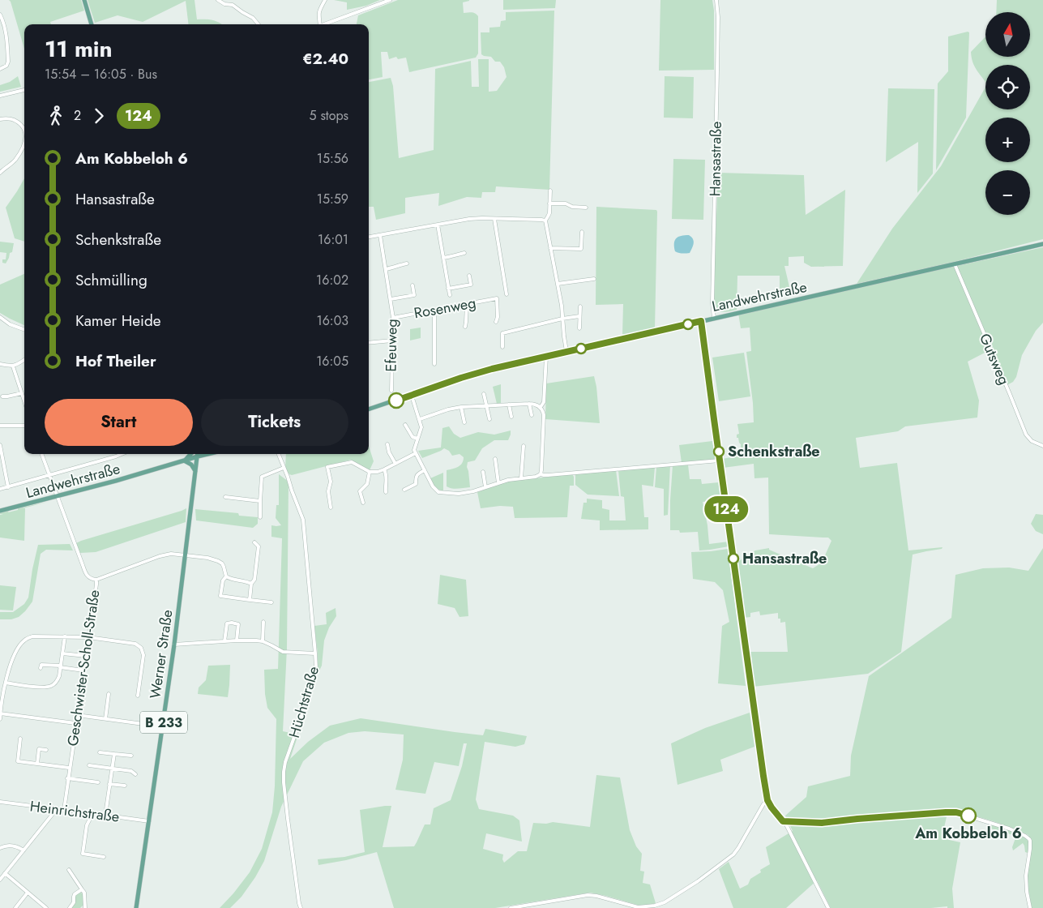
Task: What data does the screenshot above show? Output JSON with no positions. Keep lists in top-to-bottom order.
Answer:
{
  "streets": {
    "main road": ["Landwehrstraße", "Werner Straße", "B 233"],
    "street": [
      "Hansastraße",
      "Rosenweg",
      "Efeuweg",
      "Gutsweg",
      "Geschwister-Scholl-Straße",
      "Hüchtstraße",
      "Heinrichstraße"
    ]
  },
  "crossings": [
    ["Hansastraße", "Landwehrstraße"],
    ["Landwehrstraße", "Gutsweg"],
    ["Landwehrstraße", "Werner Straße"],
    ["Landwehrstraße", "Geschwister-Scholl-Straße"],
    ["Rosenweg", "Efeuweg"],
    ["Werner Straße", "Heinrichstraße"],
    ["Geschwister-Scholl-Straße", "Heinrichstraße"]
  ],
  "places": ["Schenkstraße", "Hansastraße", "Am Kobbeloh 6"],
  "lines": ["bus line 124"],
  "north": "top",
  "page": {
    "on_map": "124",
    "map_buttons": ["+", "−"],
    "heading": ["11 min", "15:54 – 16:05 · Bus", "€2.40"],
    "legs": ["2", "124", "5 stops"],
    "list": [
      {
        "name": "Am Kobbeloh 6",
        "value": "15:56"
      },
      {
        "name": "Hansastraße",
        "value": "15:59"
      },
      {
        "name": "Schenkstraße",
        "value": "16:01"
      },
      {
        "name": "Schmülling",
        "value": "16:02"
      },
      {
        "name": "Kamer Heide",
        "value": "16:03"
      },
      {
        "name": "Hof Theiler",
        "value": "16:05"
      }
    ],
    "buttons": ["Start", "Tickets"]
  }
}
